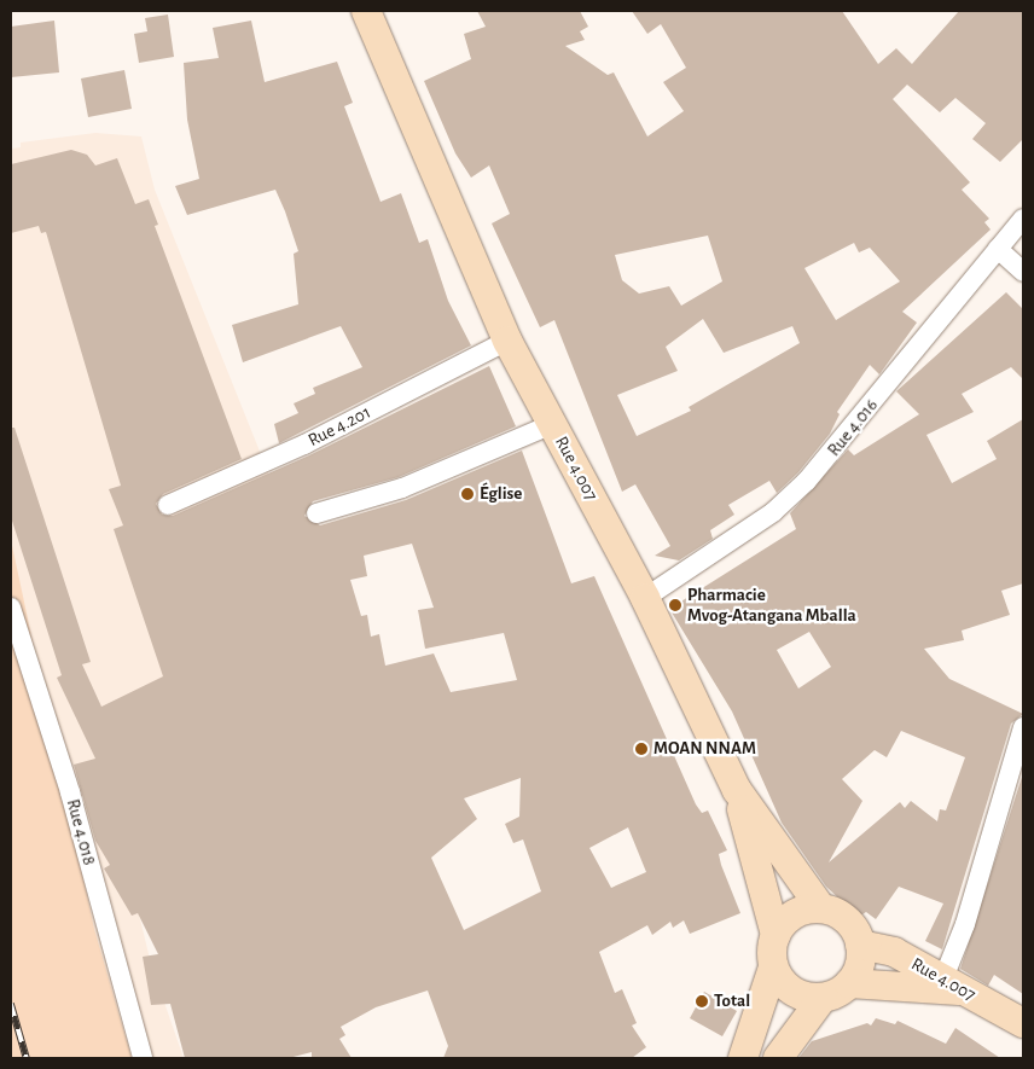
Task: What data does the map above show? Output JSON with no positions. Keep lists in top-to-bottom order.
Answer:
{
  "streets": {
    "main road": ["Rue 4.007"],
    "street": ["Rue 4.201", "Rue 4.016", "Rue 4.018"]
  },
  "crossings": [
    ["Rue 4.201", "Rue 4.007"],
    ["Rue 4.016", "Rue 4.007"]
  ],
  "places": [
    "Église",
    "Pharmacie Mvog-Atangana Mballa",
    "MOAN NNAM",
    "Total"
  ]
}
